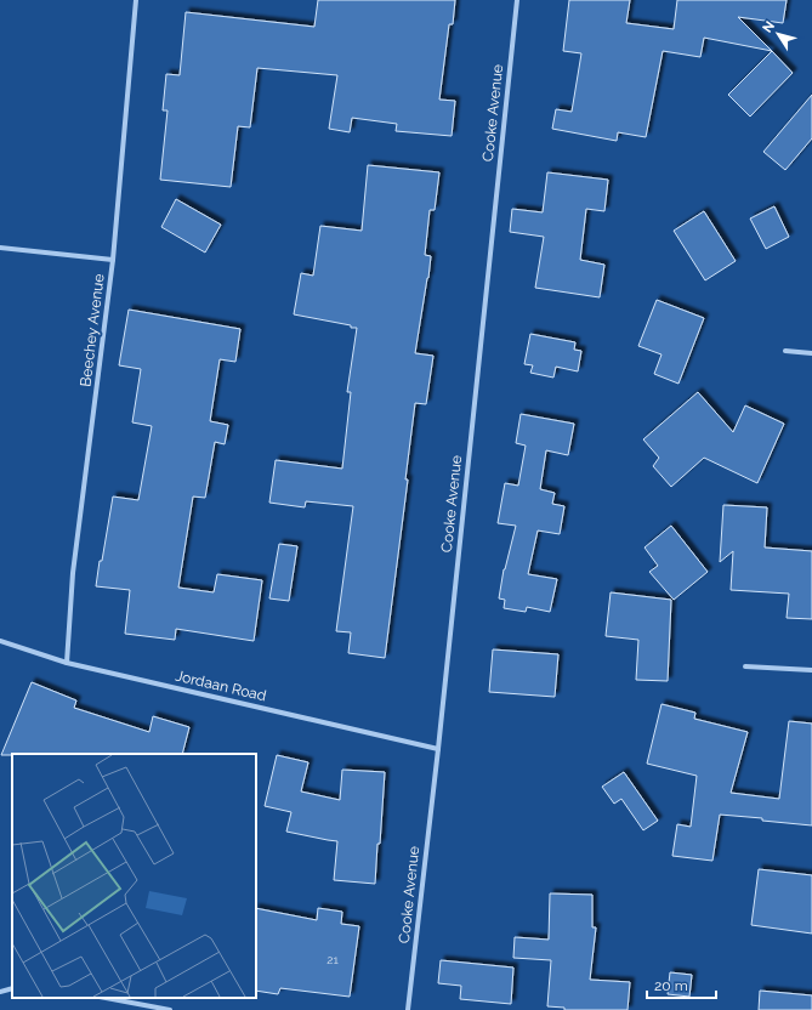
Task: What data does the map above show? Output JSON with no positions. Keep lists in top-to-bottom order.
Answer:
{
  "streets": {
    "street": ["Cooke Avenue", "Beechey Avenue", "Jordaan Road"]
  },
  "crossings": [
    ["Cooke Avenue", "Jordaan Road"],
    ["Beechey Avenue", "Jordaan Road"]
  ],
  "house_numbers": ["21"],
  "scale_bar": "20 m",
  "north": "top left"
}
